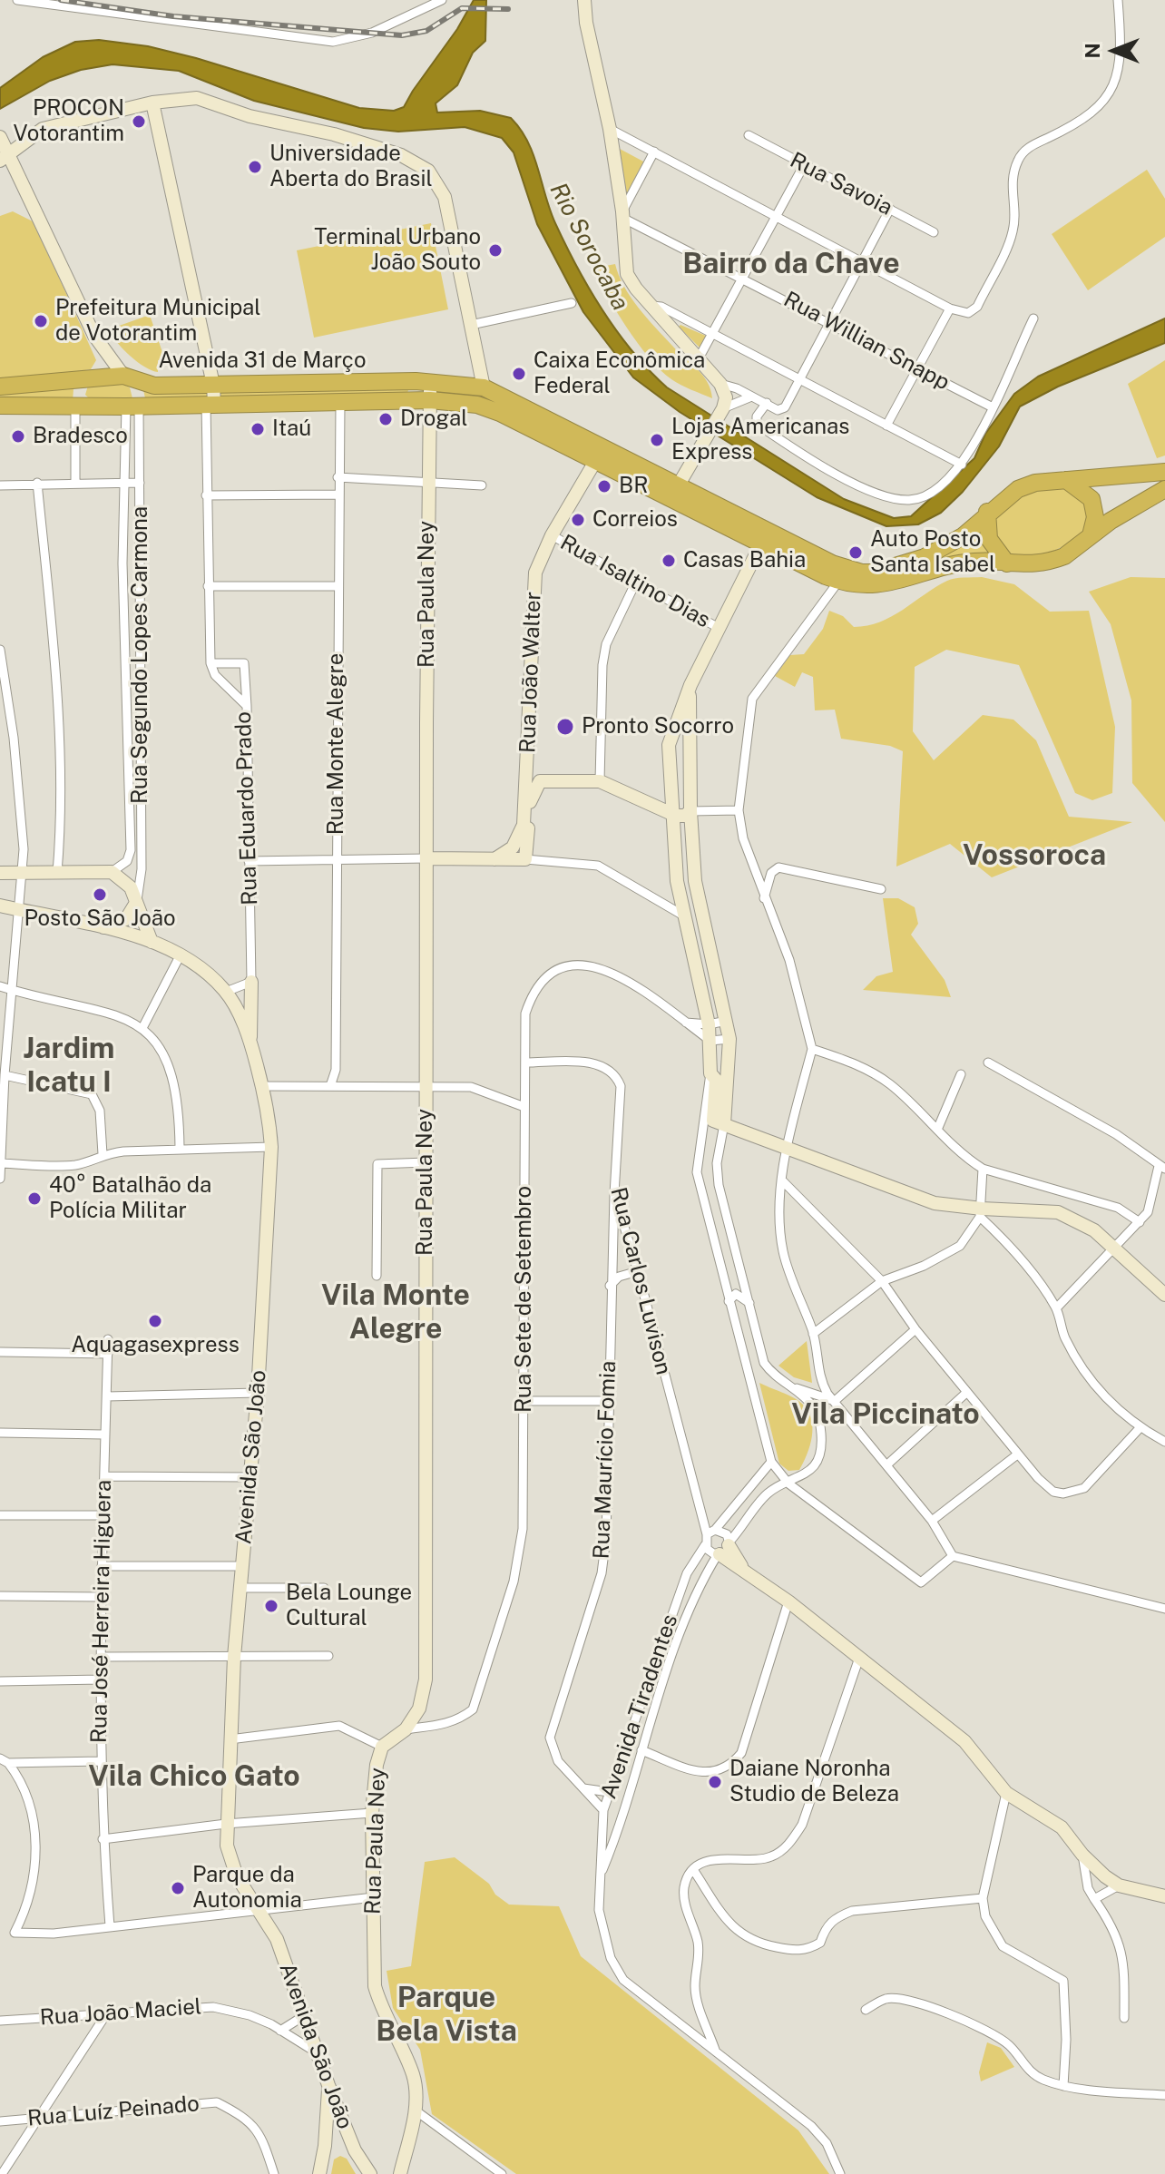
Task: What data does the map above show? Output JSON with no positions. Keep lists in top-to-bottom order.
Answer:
{
  "streets": {
    "highway": ["Avenida 31 de Março"],
    "main road": ["Rua Paula Ney", "Rua João Walter", "Avenida São João"],
    "street": [
      "Rua Savoia",
      "Rua Willian Snapp",
      "Rua Isaltino Dias",
      "Rua Segundo Lopes Carmona",
      "Rua Monte Alegre",
      "Rua Eduardo Prado",
      "Rua Carlos Luvison",
      "Rua Sete de Setembro",
      "Rua Maurício Fomia",
      "Rua José Herreira Higuera",
      "Avenida Tiradentes",
      "Rua João Maciel",
      "Rua Luíz Peinado"
    ]
  },
  "crossings": [
    ["Avenida 31 de Março", "Rua Paula Ney"],
    ["Avenida 31 de Março", "Rua Segundo Lopes Carmona"],
    ["Avenida 31 de Março", "Rua João Walter"],
    ["Avenida 31 de Março", "Rua Monte Alegre"],
    ["Rua Isaltino Dias", "Rua João Walter"],
    ["Rua Paula Ney", "Rua Sete de Setembro"],
    ["Rua Carlos Luvison", "Rua Sete de Setembro"],
    ["Rua Carlos Luvison", "Rua Maurício Fomia"],
    ["Rua Carlos Luvison", "Avenida Tiradentes"],
    ["Avenida São João", "Rua João Maciel"],
    ["Rua Maurício Fomia", "Avenida Tiradentes"]
  ],
  "districts": [
    "Bairro da Chave",
    "Vossoroca",
    "Jardim Icatu I",
    "Vila Monte Alegre",
    "Vila Piccinato",
    "Vila Chico Gato",
    "Parque Bela Vista"
  ],
  "water": ["Rio Sorocaba"],
  "places": [
    "PROCON Votorantim",
    "Universidade Aberta do Brasil",
    "Terminal Urbano João Souto",
    "Prefeitura Municipal de Votorantim",
    "Caixa Econômica Federal",
    "Drogal",
    "Itaú",
    "Bradesco",
    "Lojas Americanas Express",
    "BR",
    "Correios",
    "Auto Posto Santa Isabel",
    "Casas Bahia",
    "Pronto Socorro",
    "Posto São João",
    "40° Batalhão da Polícia Militar",
    "Aquagasexpress",
    "Bela Lounge Cultural",
    "Daiane Noronha Studio de Beleza",
    "Parque da Autonomia"
  ],
  "north": "left"
}
